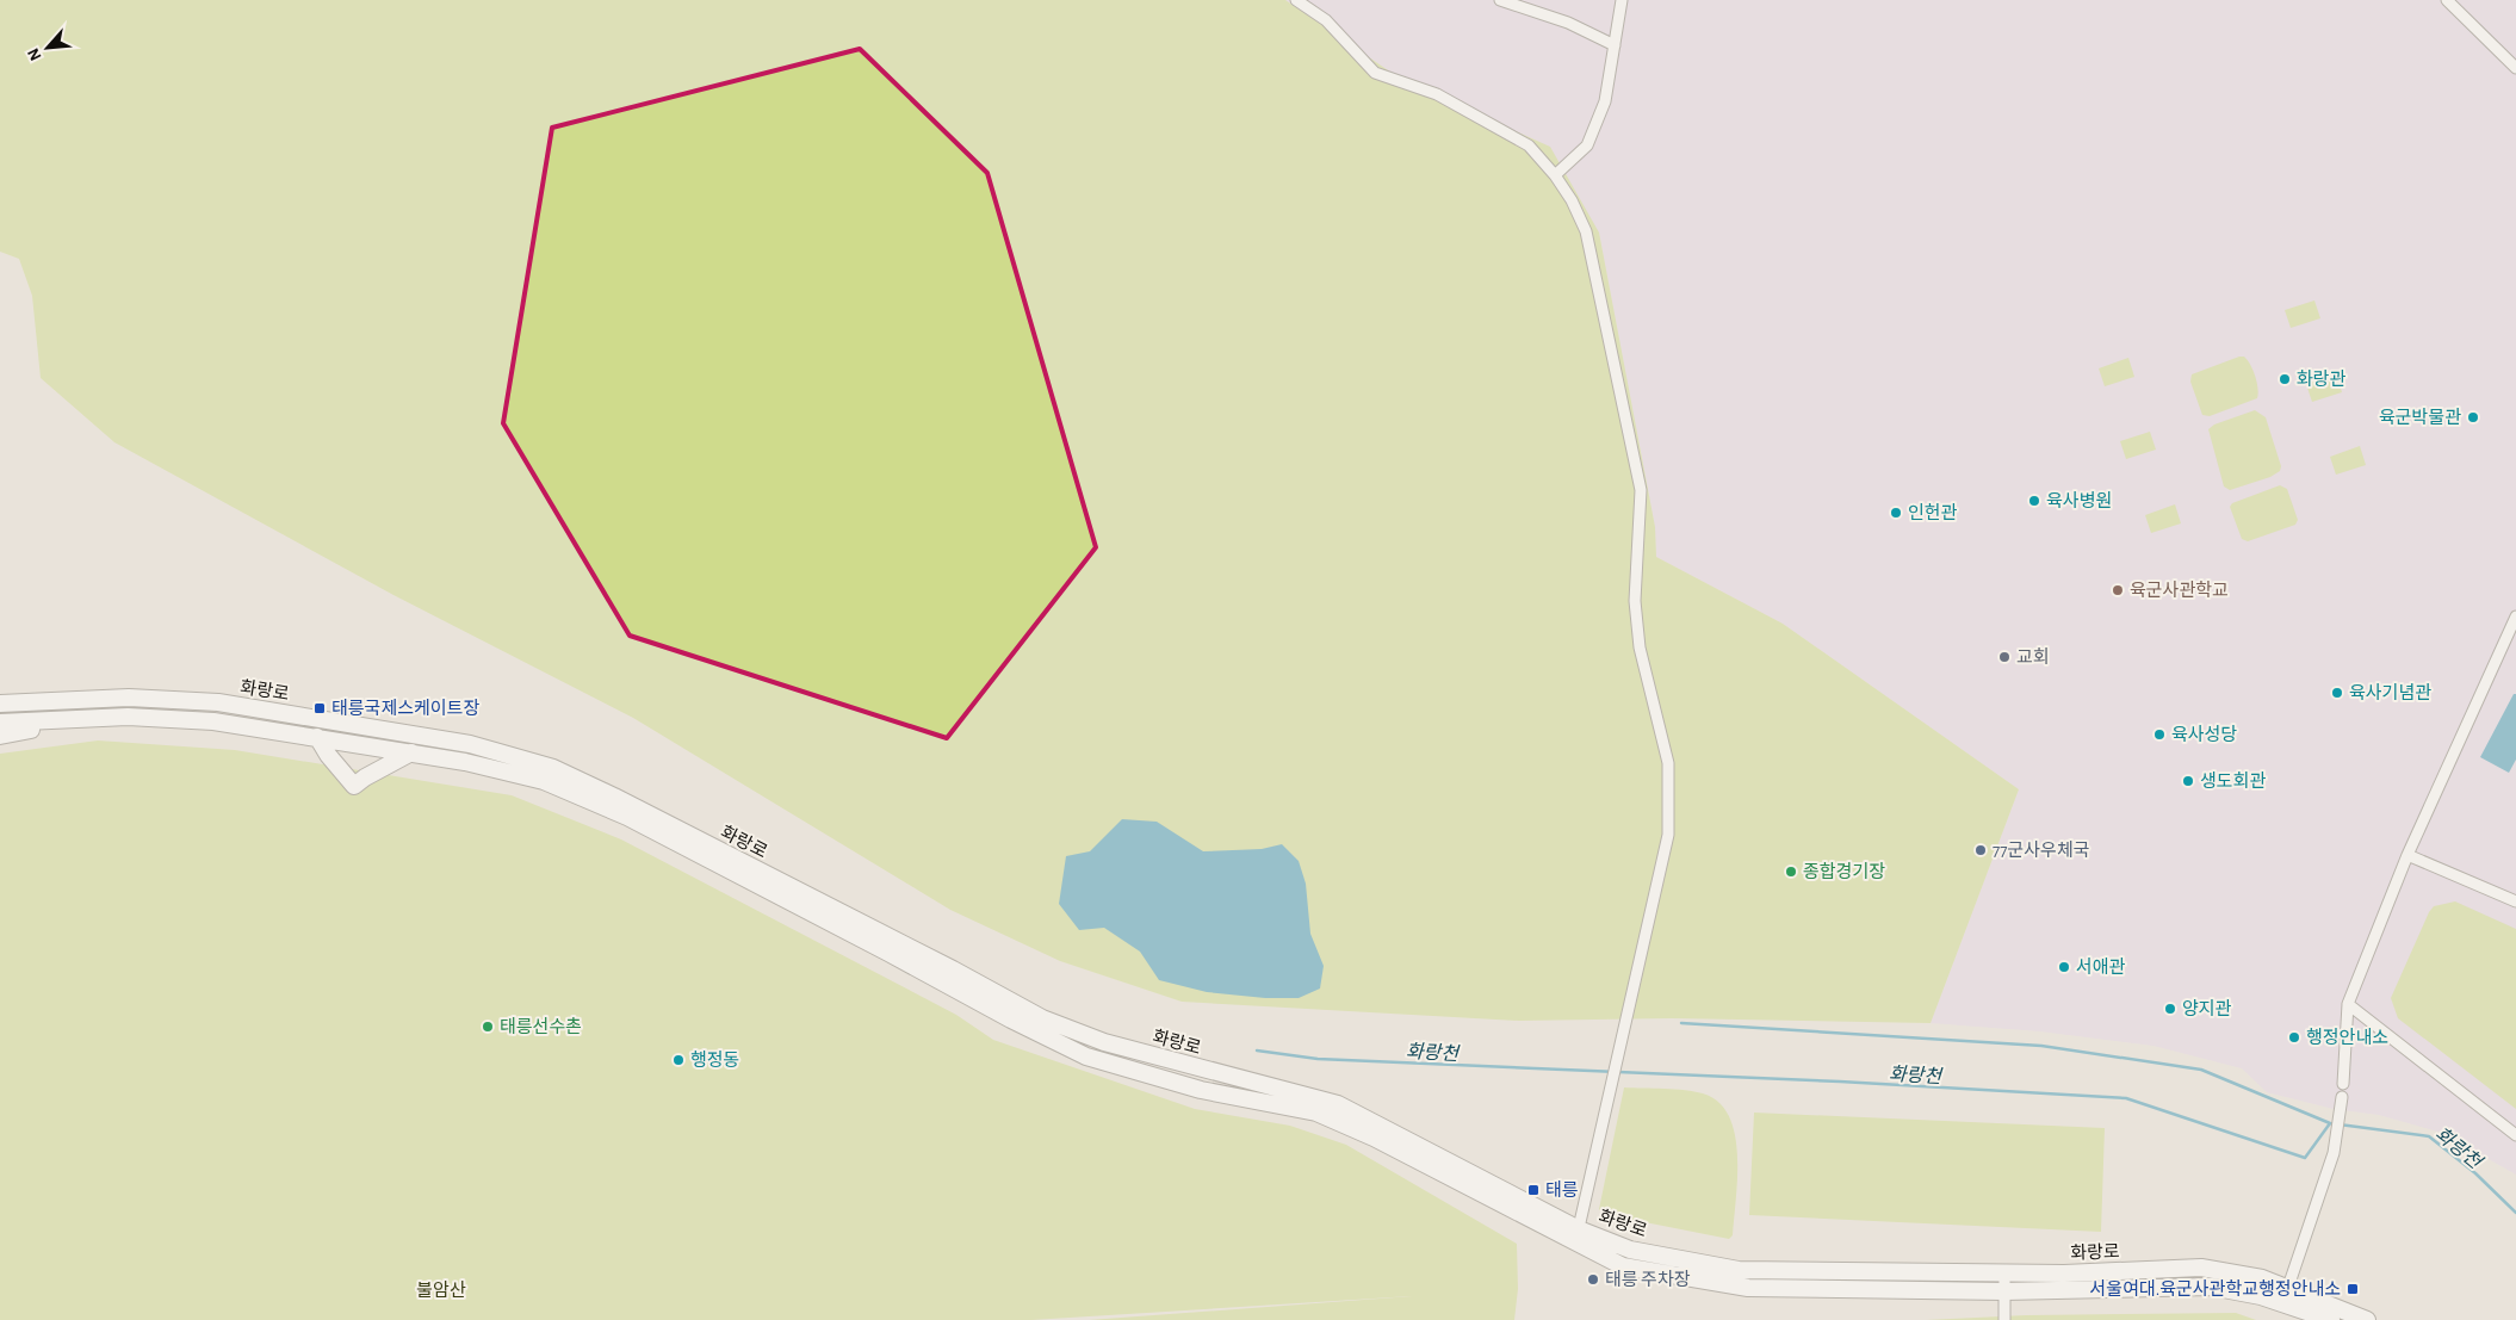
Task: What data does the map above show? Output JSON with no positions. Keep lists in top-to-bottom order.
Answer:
{
  "streets": {
    "main road": ["화랑로"]
  },
  "water": ["화랑천"],
  "parks": ["불암산"],
  "places": {
    "other": [
      "화랑관",
      "육군박물관",
      "육사병원",
      "인헌관",
      "육군사관학교",
      "교회",
      "육사기념관",
      "육사성당",
      "생도회관",
      "77군사우체국",
      "종합경기장",
      "서애관",
      "양지관",
      "태릉선수촌",
      "행정안내소",
      "행정동",
      "태릉 주차장"
    ],
    "transit": ["태릉국제스케이트장", "태릉", "서울여대.육군사관학교행정안내소"]
  },
  "north": "bottom left"
}
